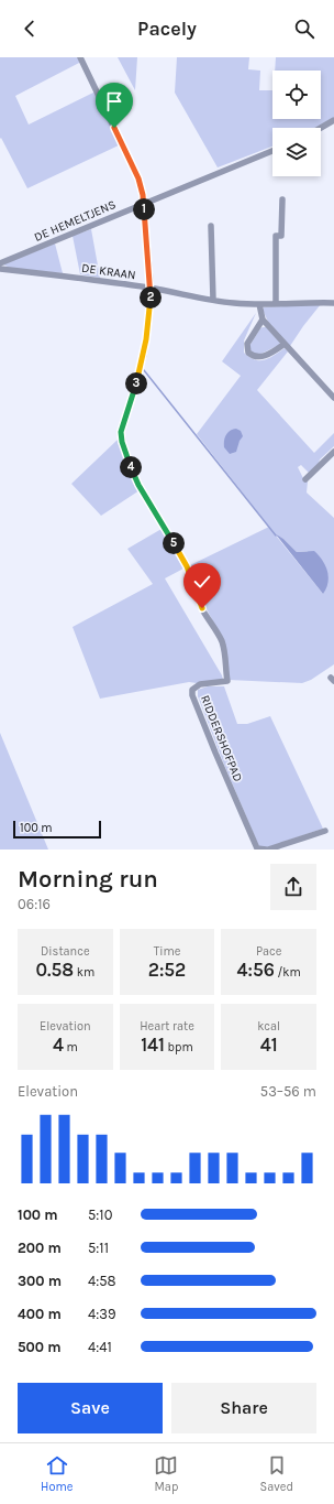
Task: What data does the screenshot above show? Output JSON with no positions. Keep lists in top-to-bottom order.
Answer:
{
  "streets": {
    "street": ["DE HEMELTJENS", "DE KRAAN", "RIDDERSHOFPAD"]
  },
  "crossings": [
    ["DE HEMELTJENS", "RIDDERSHOFPAD"],
    ["DE KRAAN", "RIDDERSHOFPAD"]
  ],
  "scale_bar": "100 m",
  "page": {
    "header": "Pacely",
    "pins": [
      "1",
      "2",
      "3",
      "4",
      "5"
    ],
    "scale": "100 m",
    "heading": ["Morning run", "06:16"],
    "stats": [
      ["Distance", "0.58 km"],
      ["Time", "2:52"],
      ["Pace", "4:56 /km"],
      ["Elevation", "4 m"],
      ["Heart rate", "141 bpm"],
      ["kcal", "41"]
    ],
    "chart": ["Elevation", "53–56 m"],
    "list": [
      {
        "name": "100 m",
        "note": "5:10"
      },
      {
        "name": "200 m",
        "note": "5:11"
      },
      {
        "name": "300 m",
        "note": "4:58"
      },
      {
        "name": "400 m",
        "note": "4:39"
      },
      {
        "name": "500 m",
        "note": "4:41"
      }
    ],
    "buttons": ["Save", "Share"],
    "tabs": ["Home", "Map", "Saved"]
  }
}
